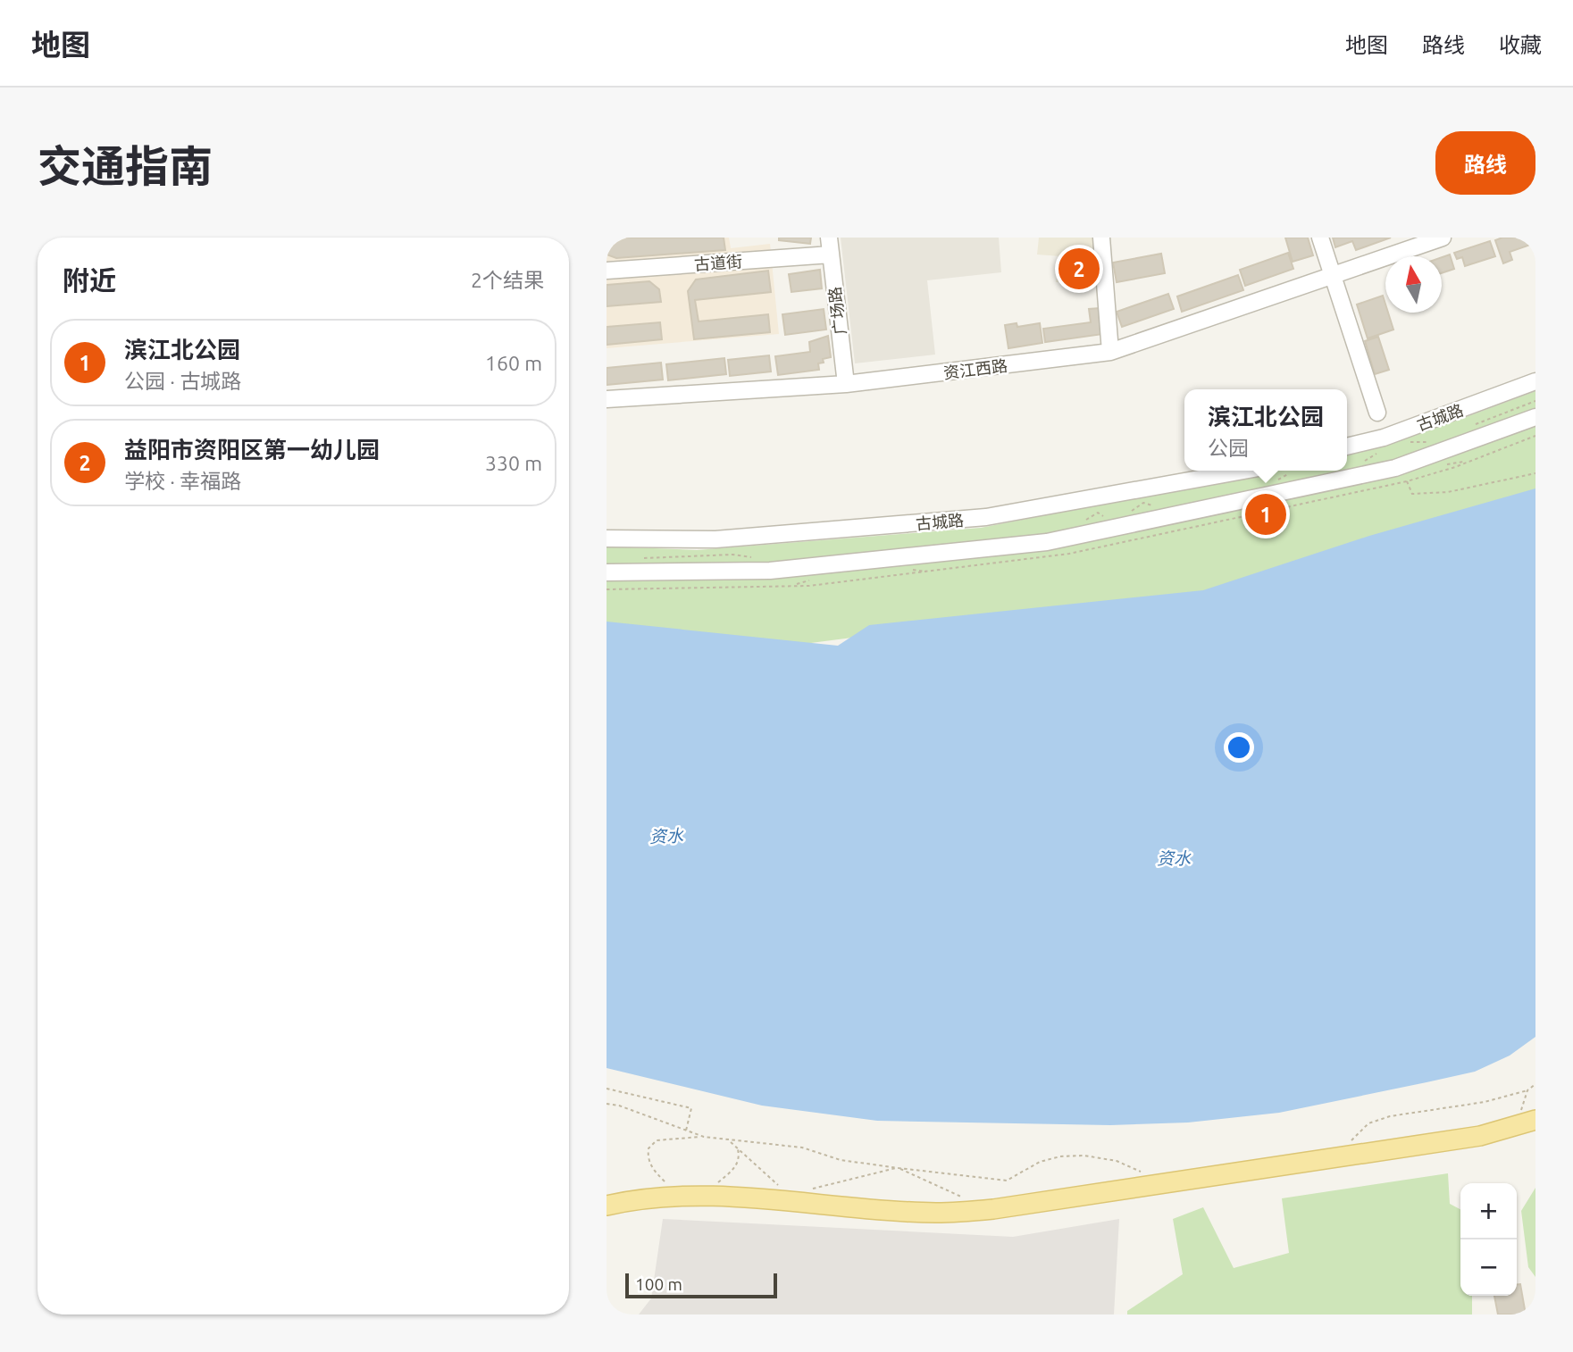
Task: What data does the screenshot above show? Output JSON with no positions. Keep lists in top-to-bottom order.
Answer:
{
  "streets": {
    "street": [
      "古道街",
      "广场路",
      "资江西路",
      "古城路"
    ]
  },
  "crossings": [
    ["古道街", "广场路"],
    ["广场路", "资江西路"]
  ],
  "water": ["资水"],
  "scale_bar": "100 m",
  "north": "top",
  "page": {
    "header": "地图",
    "nav": ["地图", "路线", "收藏"],
    "title": "交通指南",
    "buttons": "路线",
    "heading": ["附近", "2个结果"],
    "pins": ["2", "1"],
    "list": [
      {
        "mark": "1",
        "name": "滨江北公园",
        "note": "公园 · 古城路",
        "value": "160 m"
      },
      {
        "mark": "2",
        "name": "益阳市资阳区第一幼儿园",
        "note": "学校 · 幸福路",
        "value": "330 m"
      }
    ],
    "popup": ["滨江北公园", "公园"],
    "map_buttons": ["+", "−"],
    "scale": "100 m"
  }
}
